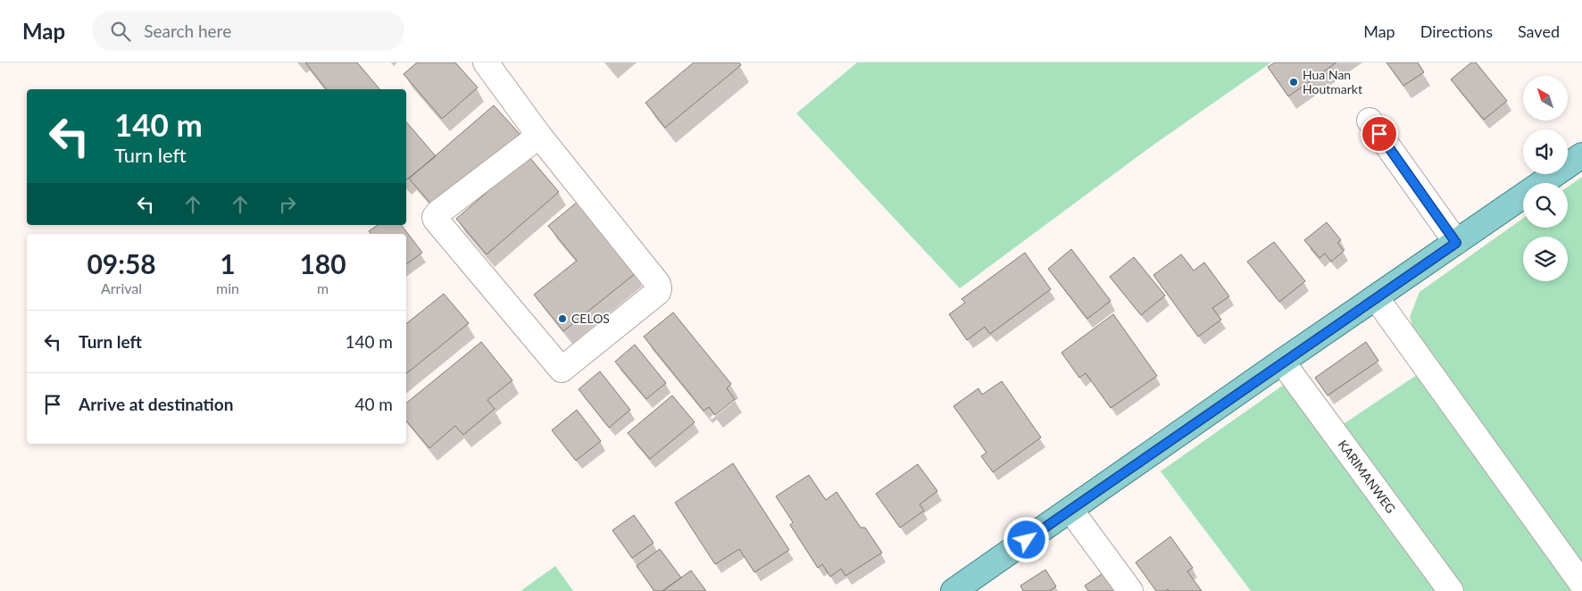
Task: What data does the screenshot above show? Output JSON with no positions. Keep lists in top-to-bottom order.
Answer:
{
  "streets": {
    "street": ["KARIMANWEG"]
  },
  "places": ["Hua Nan Houtmarkt", "CELOS"],
  "north": "top left",
  "page": {
    "header": "Map",
    "search": "Search here",
    "nav": ["Map", "Directions", "Saved"],
    "turn": ["140 m", "Turn left"],
    "eta": [
      "09:58",
      "Arrival",
      "1",
      "min",
      "180",
      "m"
    ],
    "list": [
      {
        "name": "Turn left",
        "value": "140 m"
      },
      {
        "name": "Arrive at destination",
        "value": "40 m"
      }
    ]
  }
}
